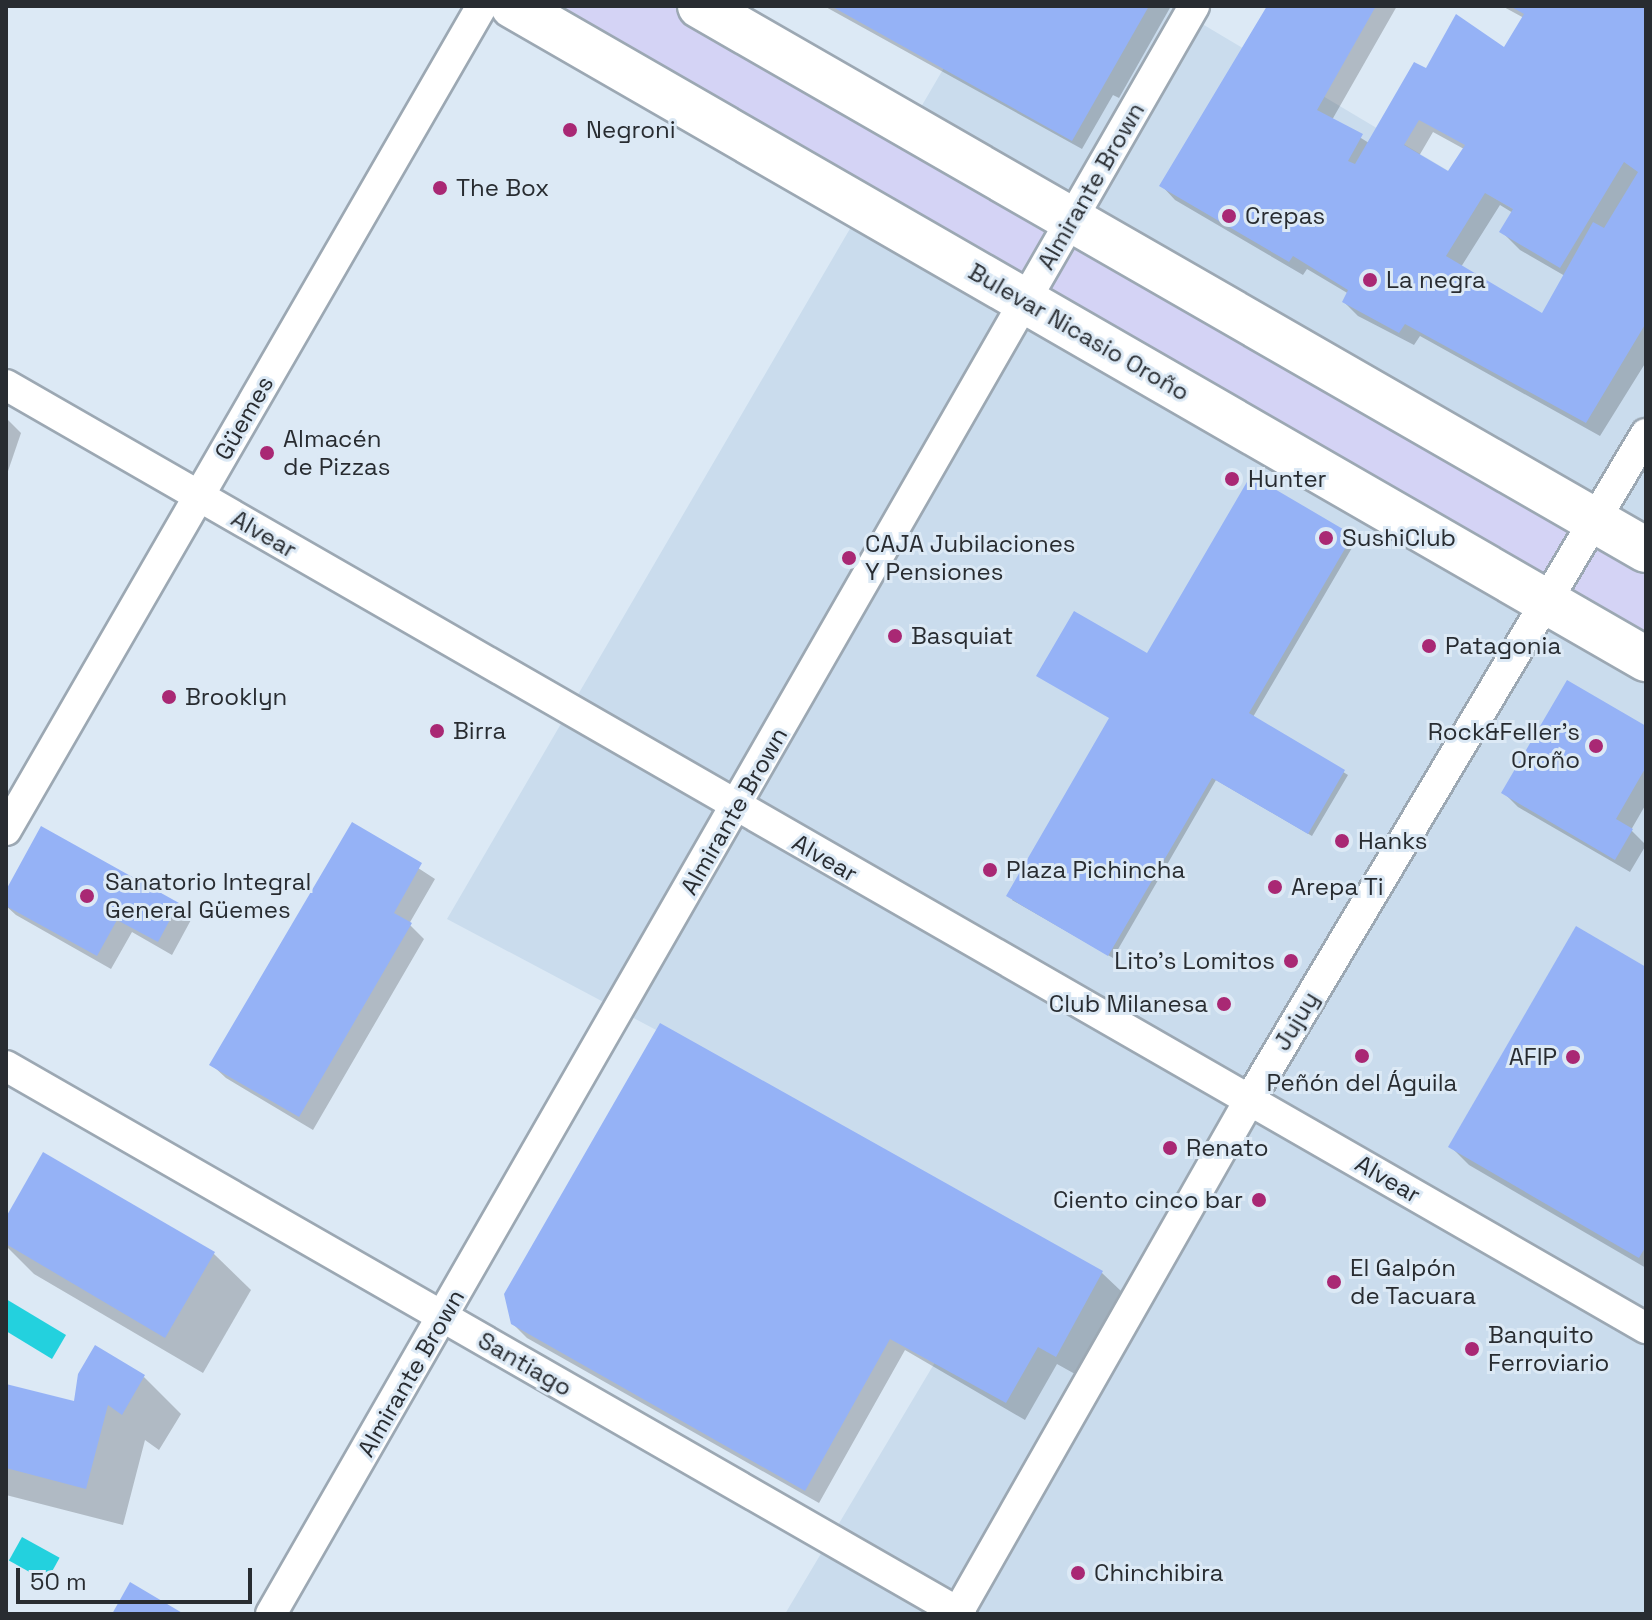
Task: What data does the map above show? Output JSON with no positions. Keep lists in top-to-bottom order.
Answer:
{
  "streets": {
    "main road": ["Bulevar Nicasio Oroño"],
    "street": [
      "Almirante Brown",
      "Güemes",
      "Alvear",
      "Jujuy",
      "Santiago"
    ]
  },
  "crossings": [
    ["Almirante Brown", "Bulevar Nicasio Oroño"],
    ["Almirante Brown", "Alvear"],
    ["Almirante Brown", "Santiago"],
    ["Bulevar Nicasio Oroño", "Jujuy"],
    ["Güemes", "Alvear"],
    ["Alvear", "Jujuy"],
    ["Jujuy", "Santiago"]
  ],
  "places": [
    "Negroni",
    "The Box",
    "Crepas",
    "La negra",
    "Almacén de Pizzas",
    "Hunter",
    "SushiClub",
    "CAJA Jubilaciones Y Pensiones",
    "Basquiat",
    "Patagonia",
    "Brooklyn",
    "Birra",
    "Rock&Feller's Oroño",
    "Hanks",
    "Plaza Pichincha",
    "Arepa Ti",
    "Sanatorio Integral General Güemes",
    "Lito's Lomitos",
    "Club Milanesa",
    "Peñón del Águila",
    "AFIP",
    "Renato",
    "Ciento cinco bar",
    "El Galpón de Tacuara",
    "Banquito Ferroviario",
    "Chinchibira"
  ],
  "scale_bar": "50 m"
}
